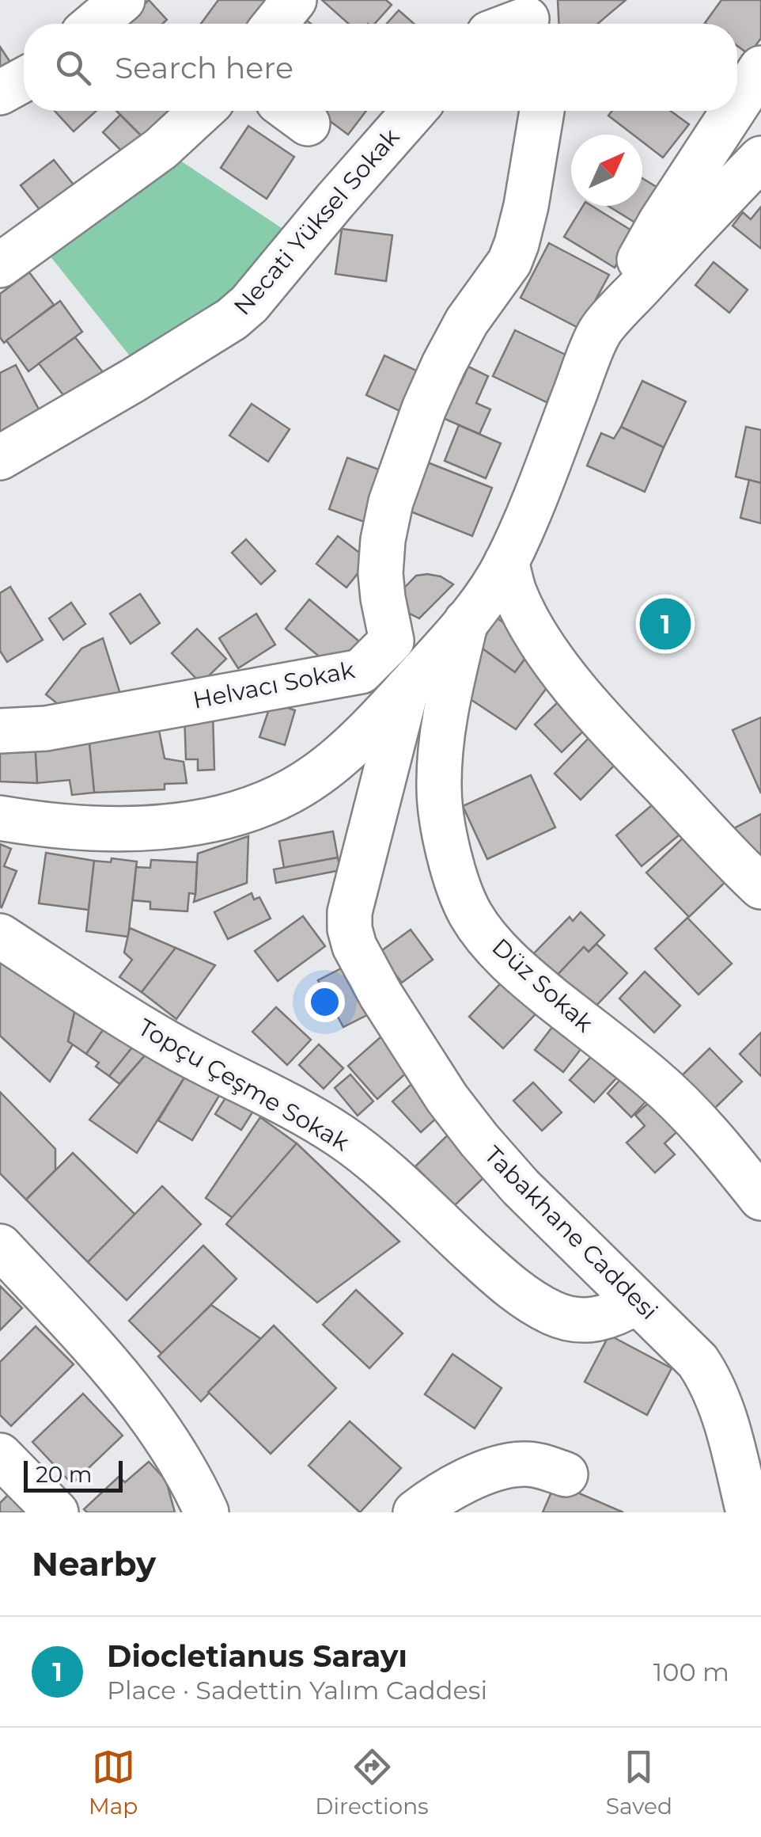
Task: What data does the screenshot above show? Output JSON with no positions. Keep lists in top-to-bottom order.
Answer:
{
  "streets": {
    "street": [
      "Necati Yüksel Sokak",
      "Helvacı Sokak",
      "Düz Sokak",
      "Topçu Çeşme Sokak",
      "Tabakhane Caddesi"
    ]
  },
  "crossings": [
    ["Topçu Çeşme Sokak", "Tabakhane Caddesi"]
  ],
  "scale_bar": "20 m",
  "north": "top right",
  "page": {
    "search": "Search here",
    "pins": "1",
    "scale": "20 m",
    "heading": "Nearby",
    "list": [
      {
        "mark": "1",
        "name": "Diocletianus Sarayı",
        "note": "Place · Sadettin Yalım Caddesi",
        "value": "100 m"
      }
    ],
    "nav": ["Map", "Directions", "Saved"]
  }
}
